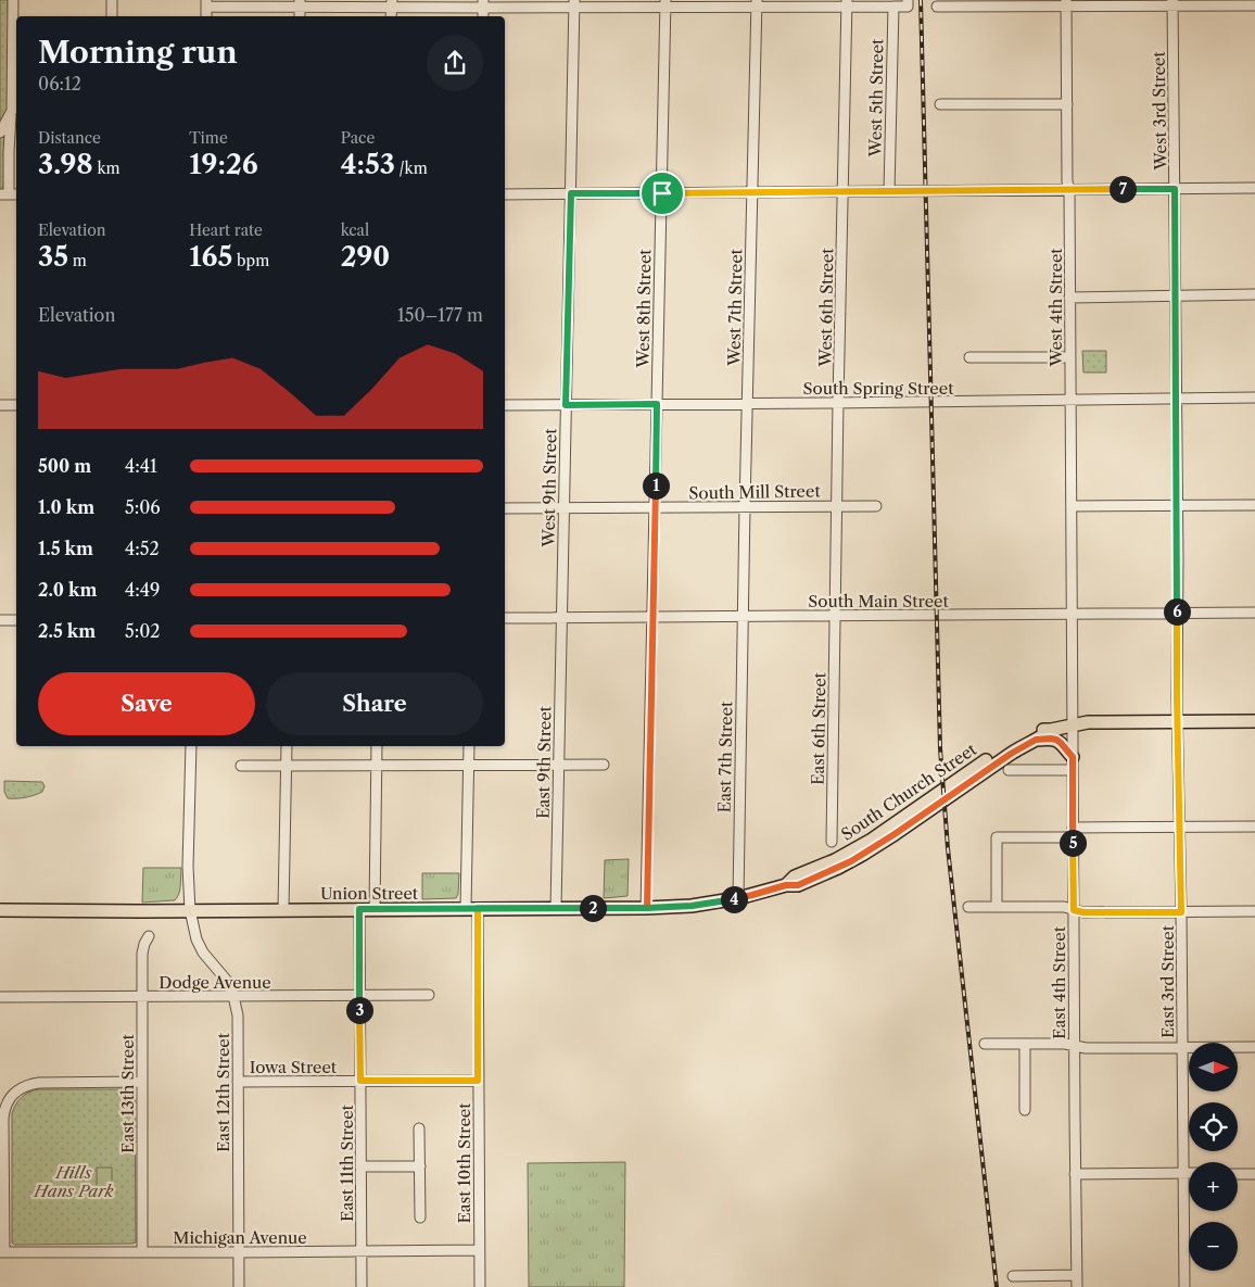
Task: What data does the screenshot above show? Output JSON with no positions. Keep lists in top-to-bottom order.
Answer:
{
  "streets": {
    "main road": ["South Church Street", "Union Street"],
    "street": [
      "West 5th Street",
      "West 3rd Street",
      "West 7th Street",
      "West 6th Street",
      "West 4th Street",
      "West 8th Street",
      "South Spring Street",
      "West 9th Street",
      "South Mill Street",
      "South Main Street",
      "East 6th Street",
      "East 7th Street",
      "East 9th Street",
      "Dodge Avenue",
      "East 3rd Street",
      "East 4th Street",
      "Iowa Street",
      "East 12th Street",
      "East 13th Street",
      "East 11th Street",
      "East 10th Street",
      "Michigan Avenue"
    ]
  },
  "crossings": [
    ["West 3rd Street", "South Spring Street"],
    ["West 3rd Street", "South Main Street"],
    ["West 3rd Street", "East 3rd Street"],
    ["West 7th Street", "South Spring Street"],
    ["West 7th Street", "South Mill Street"],
    ["West 7th Street", "South Main Street"],
    ["West 7th Street", "East 7th Street"],
    ["West 6th Street", "South Spring Street"],
    ["West 6th Street", "South Mill Street"],
    ["West 6th Street", "South Main Street"],
    ["West 6th Street", "East 6th Street"],
    ["West 4th Street", "South Spring Street"],
    ["West 4th Street", "South Main Street"],
    ["West 4th Street", "East 4th Street"],
    ["West 8th Street", "South Spring Street"],
    ["West 8th Street", "South Mill Street"],
    ["West 8th Street", "South Main Street"],
    ["West 8th Street", "Union Street"],
    ["South Spring Street", "West 9th Street"],
    ["West 9th Street", "South Mill Street"],
    ["West 9th Street", "South Main Street"],
    ["West 9th Street", "East 9th Street"],
    ["South Main Street", "East 6th Street"],
    ["South Main Street", "East 7th Street"],
    ["South Main Street", "East 9th Street"],
    ["South Main Street", "East 3rd Street"],
    ["South Main Street", "East 4th Street"],
    ["East 7th Street", "South Church Street"],
    ["East 7th Street", "Union Street"],
    ["East 9th Street", "Union Street"],
    ["South Church Street", "Union Street"],
    ["South Church Street", "East 3rd Street"],
    ["South Church Street", "East 4th Street"],
    ["Union Street", "East 12th Street"],
    ["Union Street", "East 11th Street"],
    ["Union Street", "East 10th Street"],
    ["Dodge Avenue", "East 12th Street"],
    ["Dodge Avenue", "East 13th Street"],
    ["Dodge Avenue", "East 11th Street"],
    ["Iowa Street", "East 12th Street"],
    ["Iowa Street", "East 11th Street"],
    ["Iowa Street", "East 10th Street"],
    ["East 12th Street", "Michigan Avenue"],
    ["East 13th Street", "Michigan Avenue"],
    ["East 11th Street", "Michigan Avenue"],
    ["East 10th Street", "Michigan Avenue"]
  ],
  "parks": ["Hills Hans Park"],
  "north": "right",
  "page": {
    "heading": ["Morning run", "06:12"],
    "stats": [
      ["Distance", "3.98 km"],
      ["Time", "19:26"],
      ["Pace", "4:53 /km"],
      ["Elevation", "35 m"],
      ["Heart rate", "165 bpm"],
      ["kcal", "290"]
    ],
    "pins": [
      "7",
      "1",
      "6",
      "5",
      "4",
      "2",
      "3"
    ],
    "chart": ["Elevation", "150–177 m"],
    "list": [
      {
        "name": "500 m",
        "note": "4:41"
      },
      {
        "name": "1.0 km",
        "note": "5:06"
      },
      {
        "name": "1.5 km",
        "note": "4:52"
      },
      {
        "name": "2.0 km",
        "note": "4:49"
      },
      {
        "name": "2.5 km",
        "note": "5:02"
      }
    ],
    "buttons": ["Save", "Share"],
    "map_buttons": ["+", "−"]
  }
}
